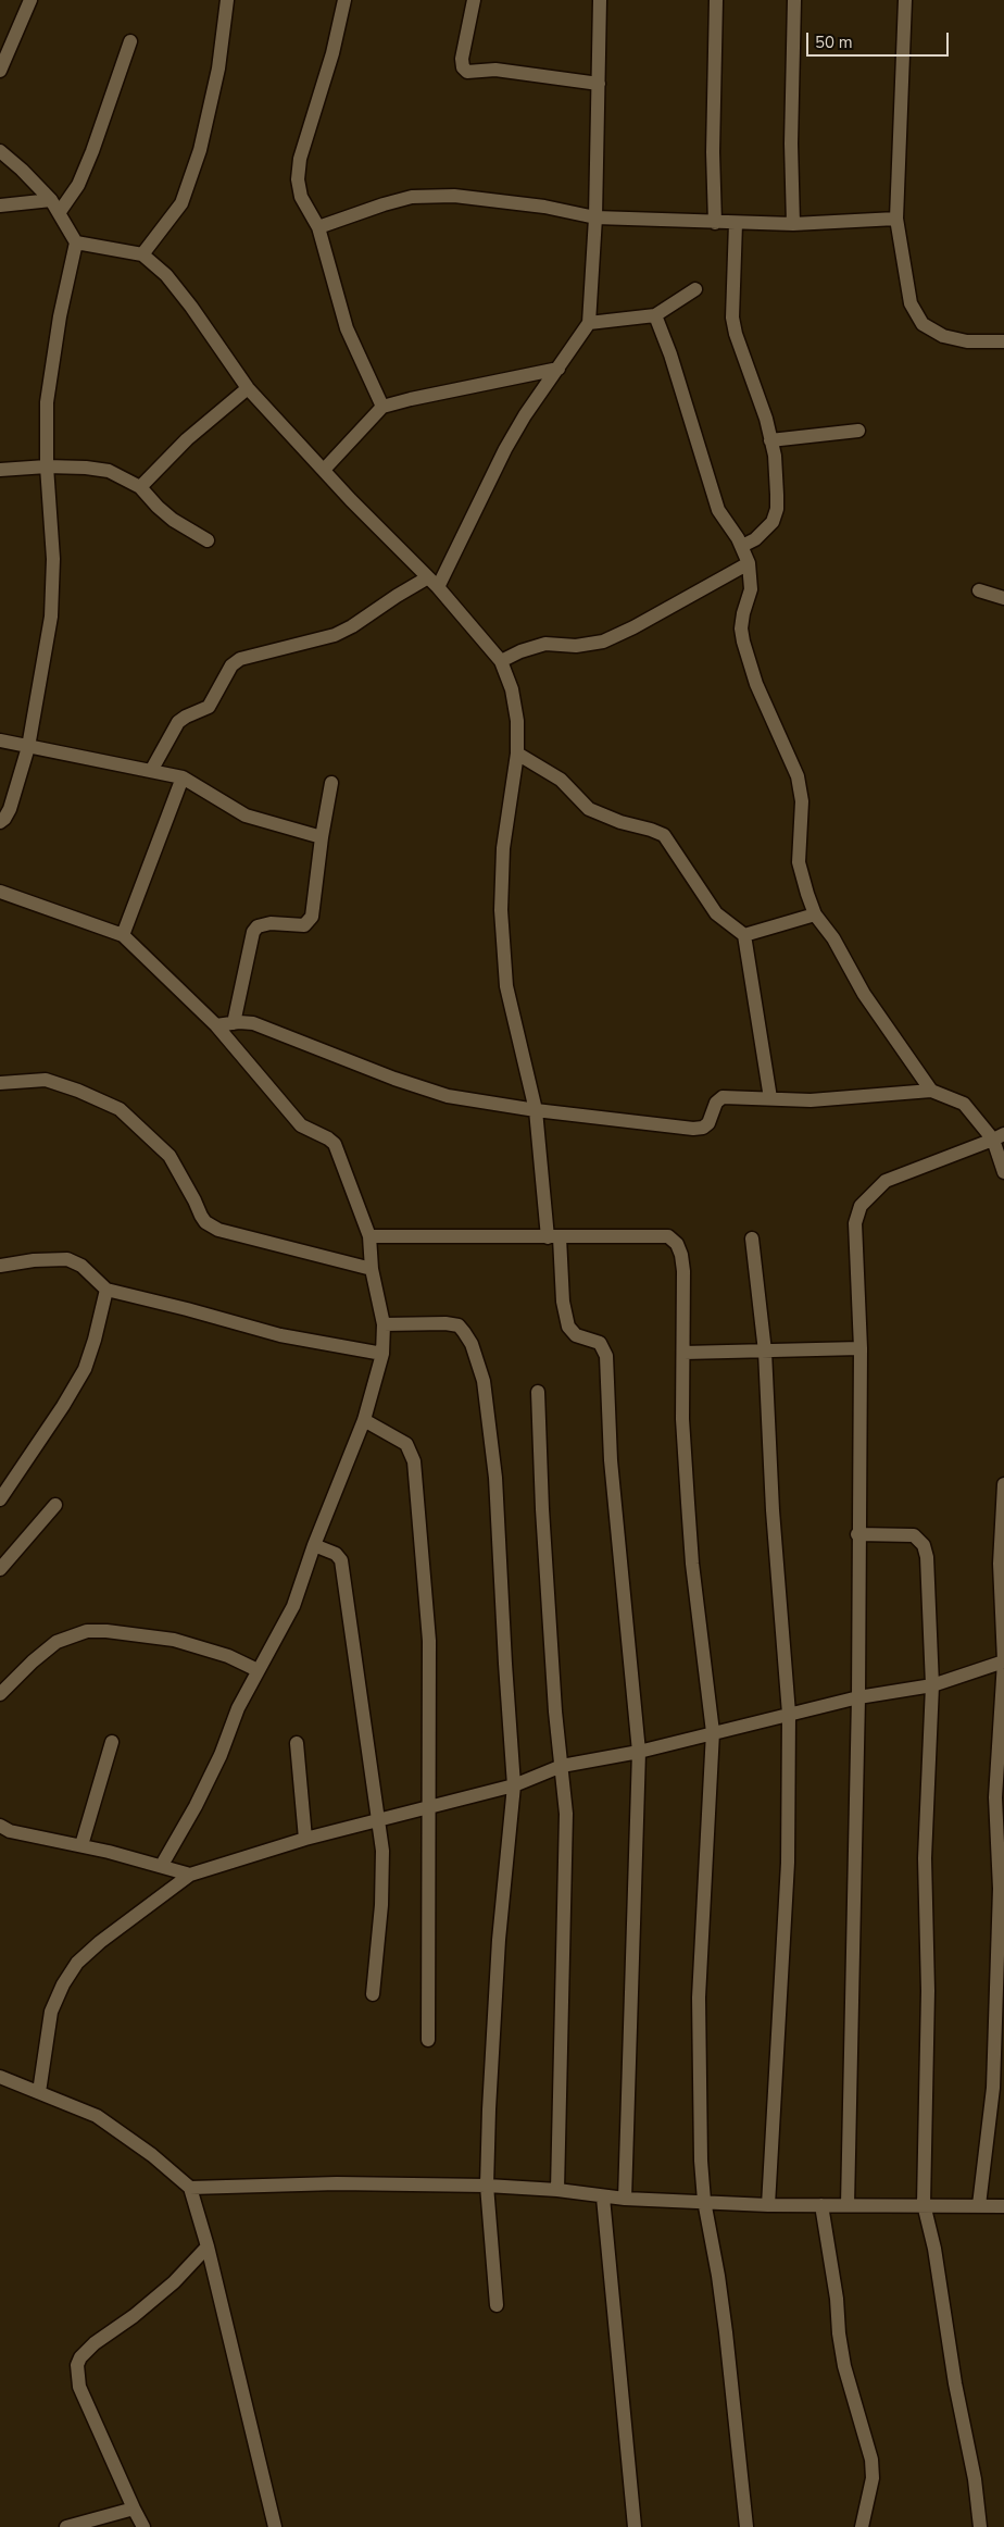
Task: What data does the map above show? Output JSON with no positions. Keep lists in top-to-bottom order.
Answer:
{
  "scale_bar": "50 m"
}
